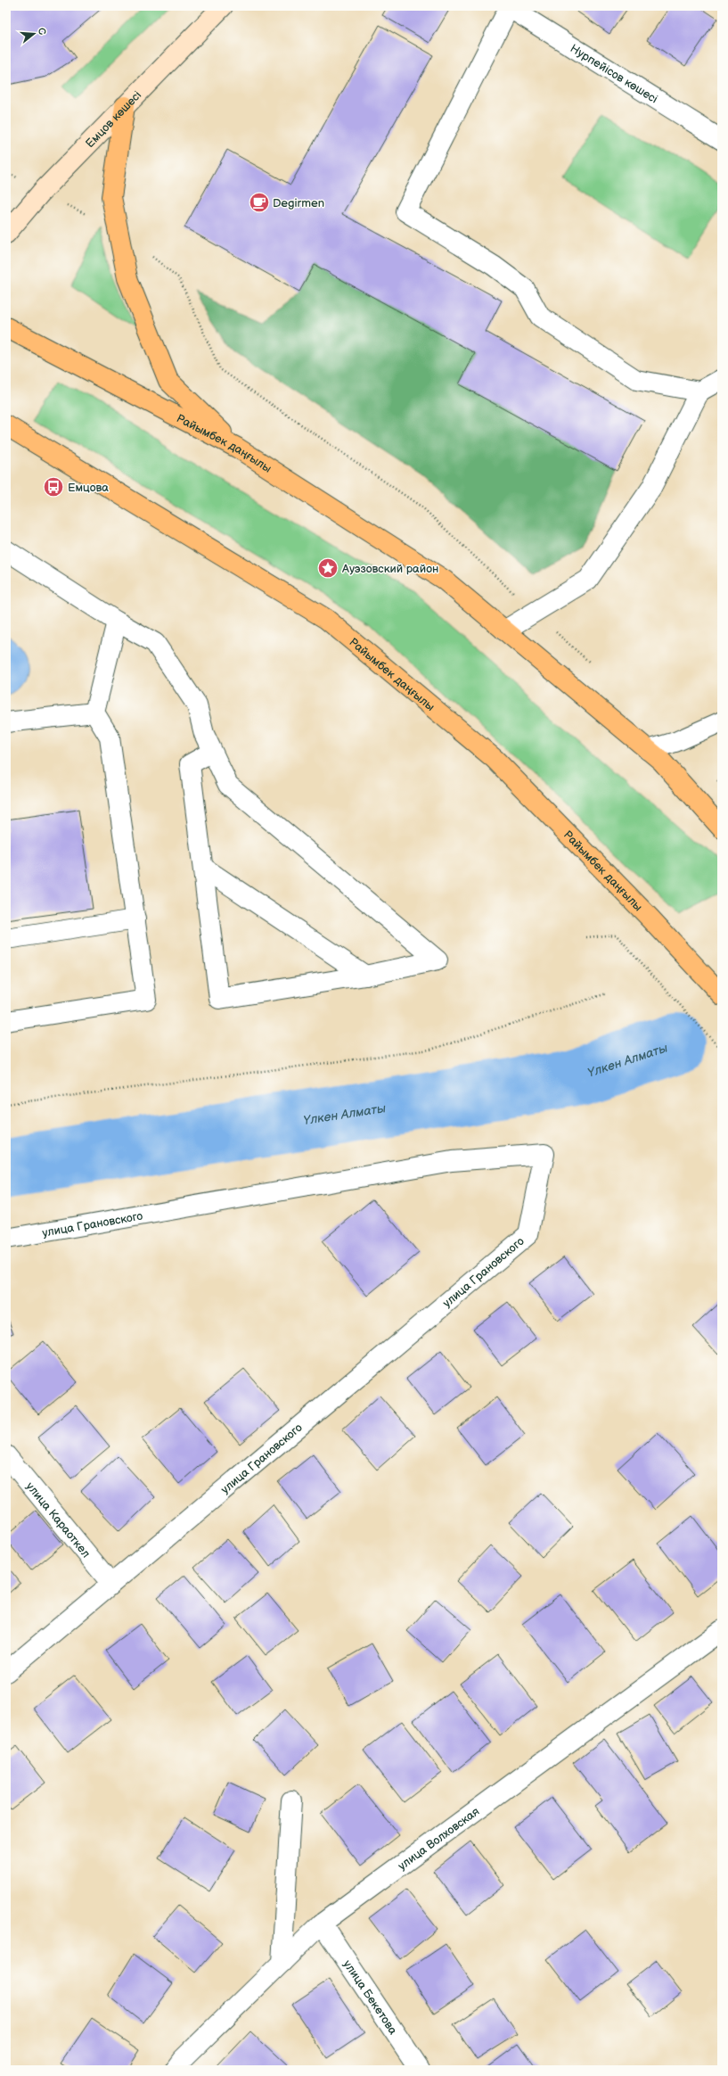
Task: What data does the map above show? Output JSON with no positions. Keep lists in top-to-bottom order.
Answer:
{
  "streets": {
    "main road": ["Емцов көшесі", "Райымбек даңғылы"],
    "street": [
      "Нурпейісов көшесі",
      "улица Грановского",
      "улица Караоткел",
      "улица Волховская",
      "улица Бекетова"
    ]
  },
  "crossings": [
    ["улица Грановского", "улица Караоткел"],
    ["улица Волховская", "улица Бекетова"]
  ],
  "water": ["Үлкен Алматы"],
  "places": {
    "cafe": ["Degirmen"],
    "bus stop": ["Емцова"],
    "place": ["Ауэзовский район"]
  },
  "north": "right"
}
